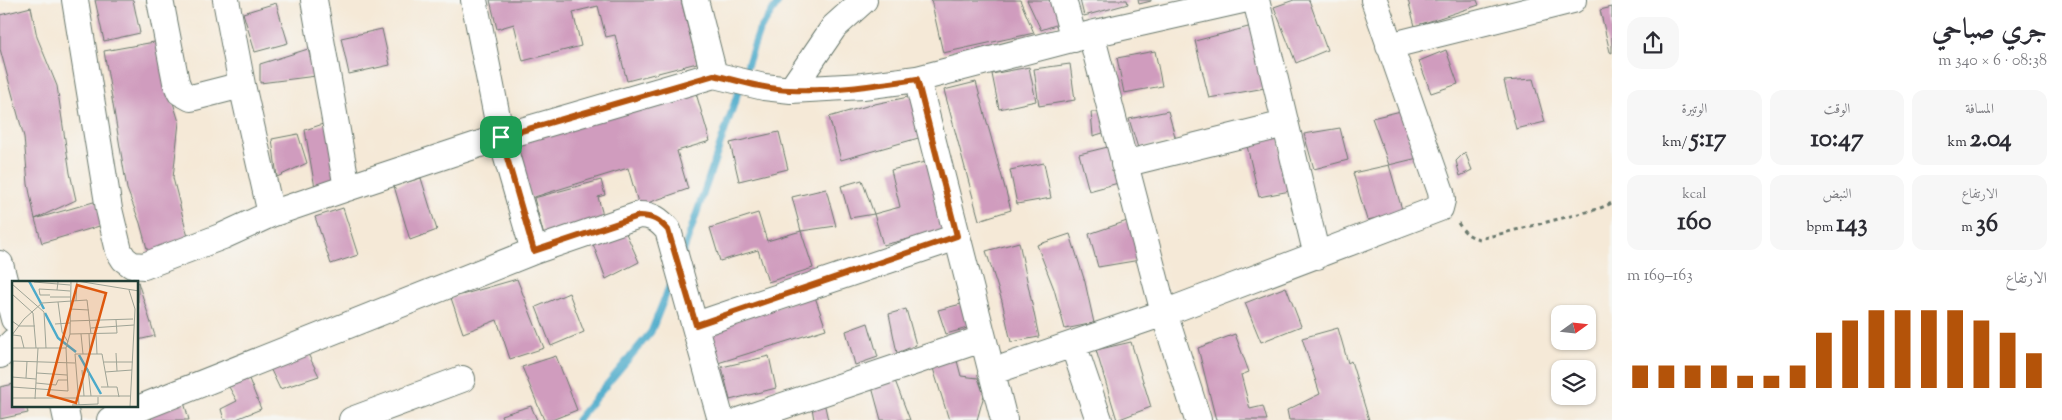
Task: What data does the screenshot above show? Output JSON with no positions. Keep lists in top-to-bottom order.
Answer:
{
  "north": "right",
  "page": {
    "heading": ["جري صباحي", "08:38 · 6 × 340 m"],
    "stats": [
      ["المسافة", "2.04 km"],
      ["الوقت", "10:47"],
      ["الوتيرة", "5:17 /km"],
      ["الارتفاع", "36 m"],
      ["النبض", "143 bpm"],
      ["kcal", "160"]
    ],
    "chart": ["الارتفاع", "163–169 m"]
  }
}
